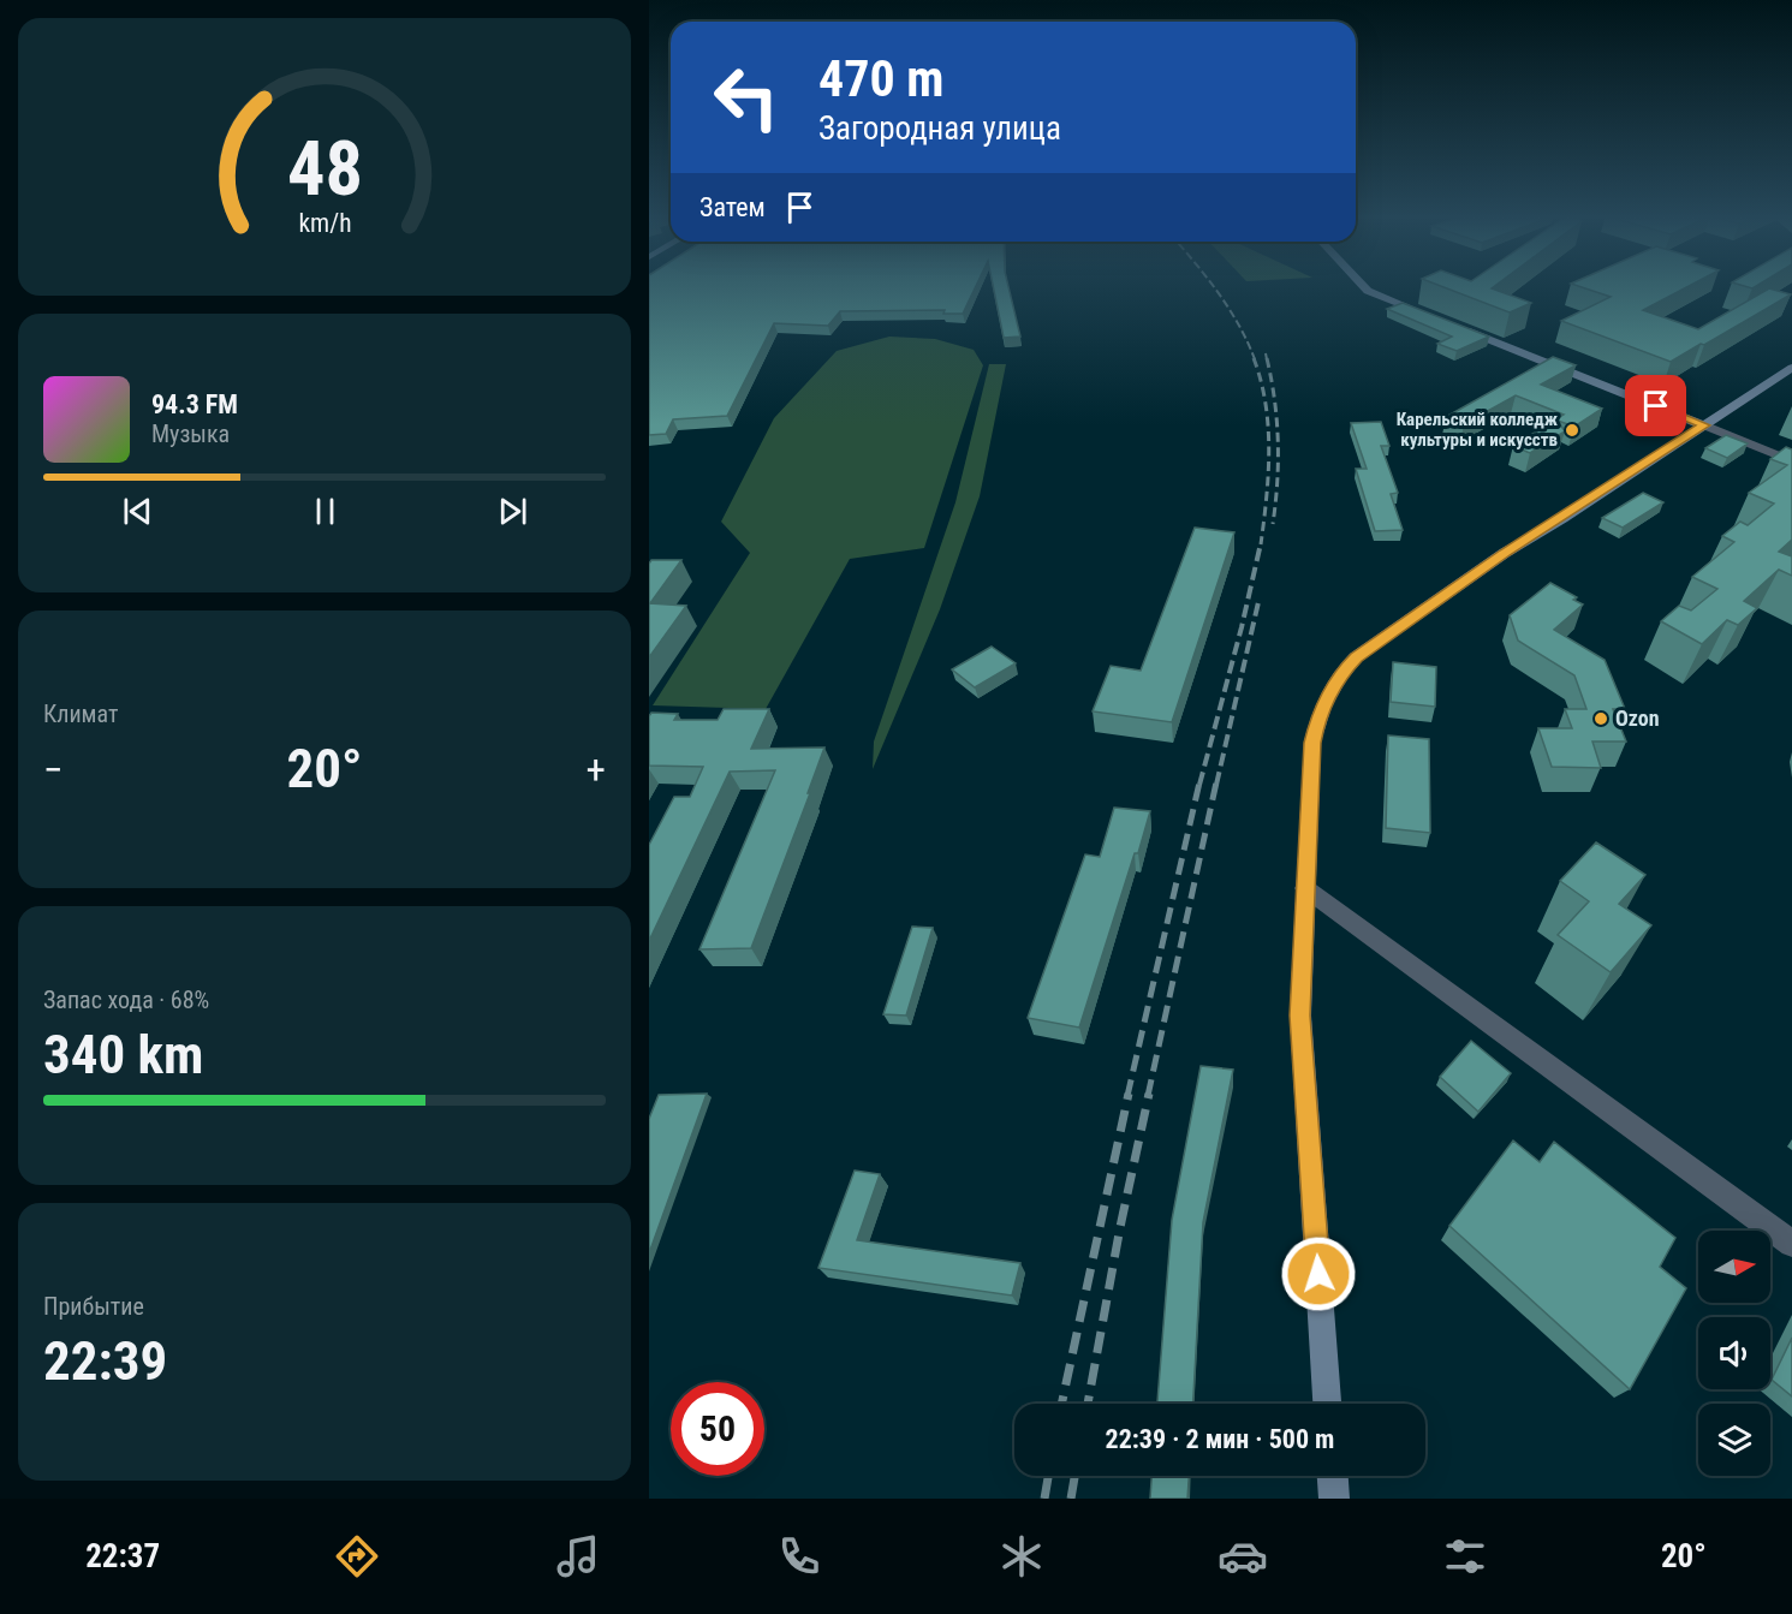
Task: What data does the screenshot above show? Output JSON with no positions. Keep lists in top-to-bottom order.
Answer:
{
  "places": ["Карельский колледж культуры и искусств", "Ozon"],
  "north": "right",
  "page": {
    "turn": ["470 m", "Загородная улица"],
    "then": "Затем",
    "song": ["94.3 FM", "Музыка"],
    "tile": [
      "Климат",
      ["Запас хода · 68%", "340 km"],
      ["Прибытие", "22:39"]
    ],
    "heat": ["−", "20°", "+"],
    "limit": "50",
    "trip": "22:39 · 2 мин · 500 m",
    "tabs": ["22:37", "20°"],
    "gauge": ["48", "km/h"]
  }
}
